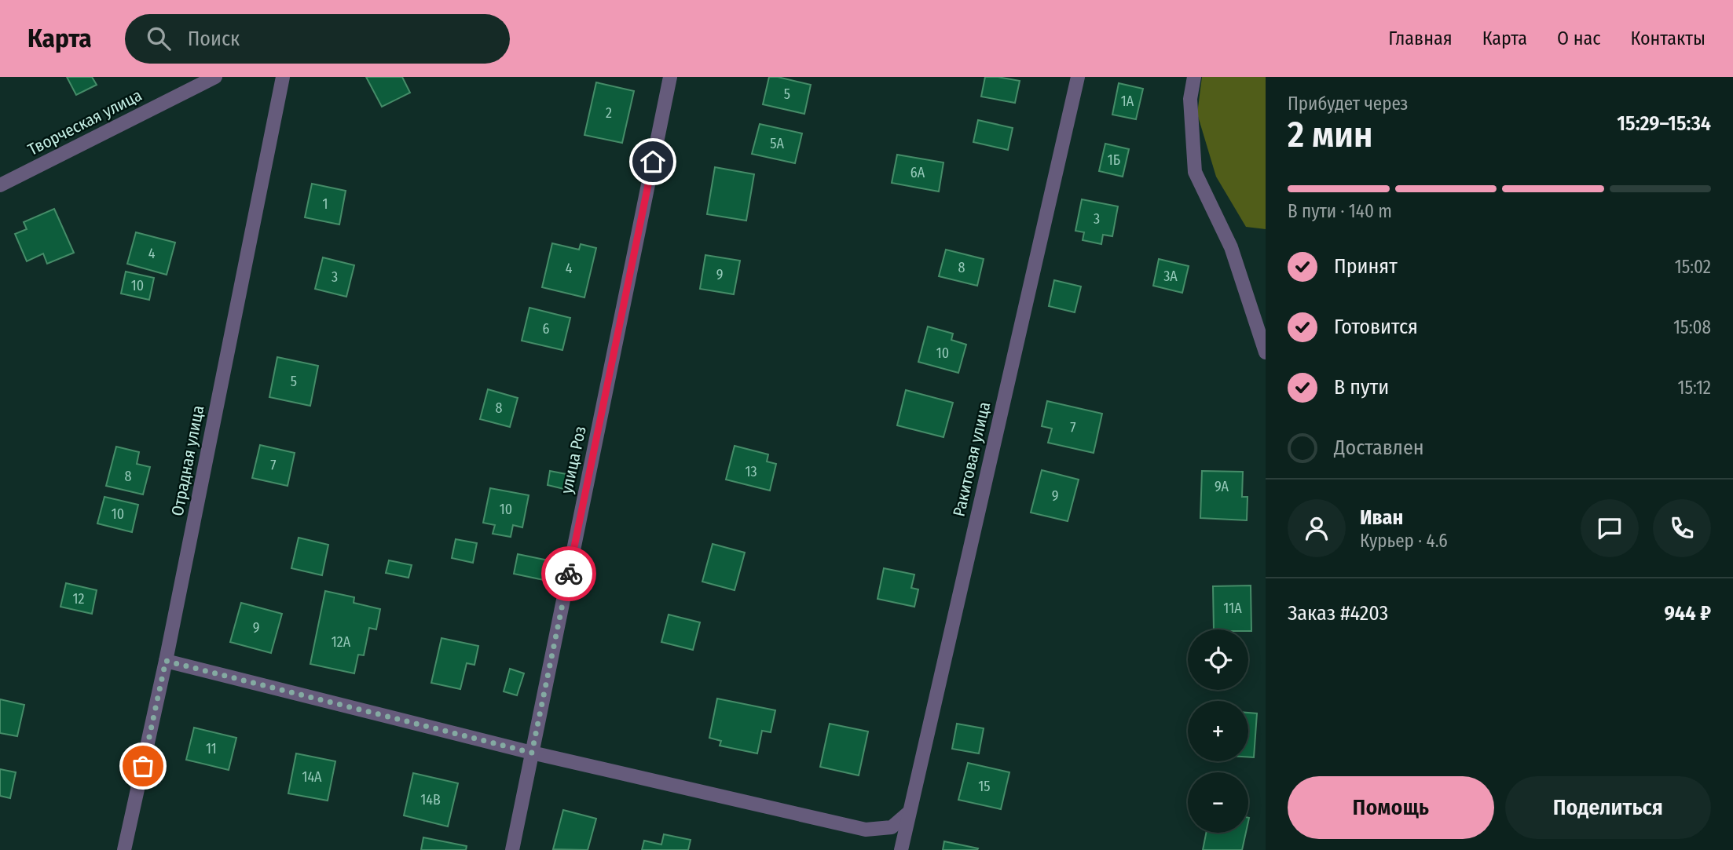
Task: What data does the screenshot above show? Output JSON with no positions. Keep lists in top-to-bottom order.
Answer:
{
  "streets": {
    "street": [
      "Творческая улица",
      "Ракитовая улица",
      "улица Роз",
      "Отрадная улица"
    ]
  },
  "house_numbers": [
    "5",
    "1А",
    "2",
    "5А",
    "1Б",
    "6А",
    "1",
    "3",
    "4",
    "8",
    "4",
    "9",
    "3А",
    "3",
    "10",
    "6",
    "10",
    "5",
    "8",
    "7",
    "7",
    "13",
    "8",
    "9А",
    "9",
    "10",
    "10",
    "12",
    "11А",
    "9",
    "12А",
    "11",
    "14А",
    "15",
    "14В"
  ],
  "page": {
    "header": "Карта",
    "search": "Поиск",
    "nav": [
      "Главная",
      "Карта",
      "О нас",
      "Контакты"
    ],
    "heading": ["2 мин", "Прибудет через", "15:29–15:34"],
    "panel": [
      "Иван",
      "Курьер · 4.6",
      "Заказ #4203",
      "944 ₽"
    ],
    "bar": "В пути · 140 m",
    "list": [
      ["Принят", "15:02"],
      ["Готовится", "15:08"],
      ["В пути", "15:12"],
      "Доставлен"
    ],
    "map_buttons": ["+", "−"],
    "buttons": ["Помощь", "Поделиться"]
  }
}
